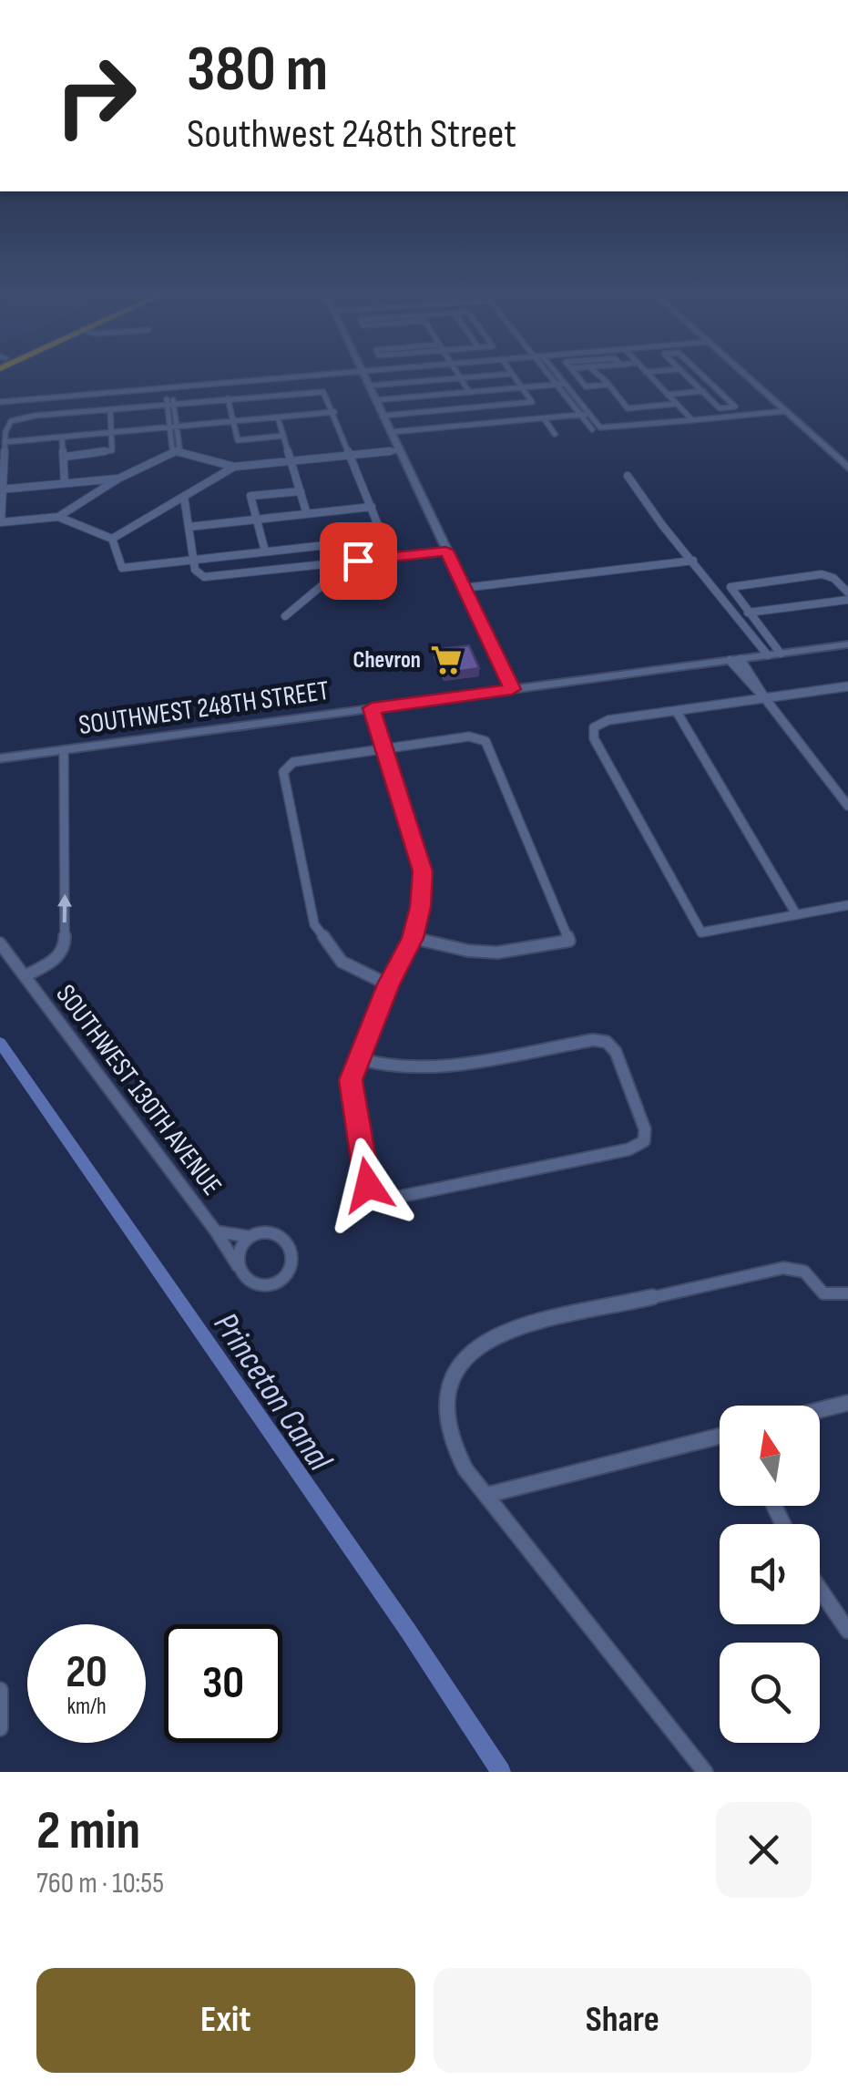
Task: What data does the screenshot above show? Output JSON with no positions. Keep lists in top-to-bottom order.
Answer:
{
  "streets": {
    "street": ["SOUTHWEST 248TH STREET", "SOUTHWEST 130TH AVENUE"]
  },
  "crossings": [
    ["SOUTHWEST 248TH STREET", "SOUTHWEST 130TH AVENUE"]
  ],
  "water": ["Princeton Canal"],
  "places": {
    "supermarket": ["Chevron"]
  },
  "north": "top",
  "page": {
    "turn": ["380 m", "Southwest 248th Street"],
    "speed": "20 km/h",
    "limit": "30",
    "heading": ["2 min", "760 m · 10:55"],
    "buttons": ["Exit", "Share"]
  }
}
